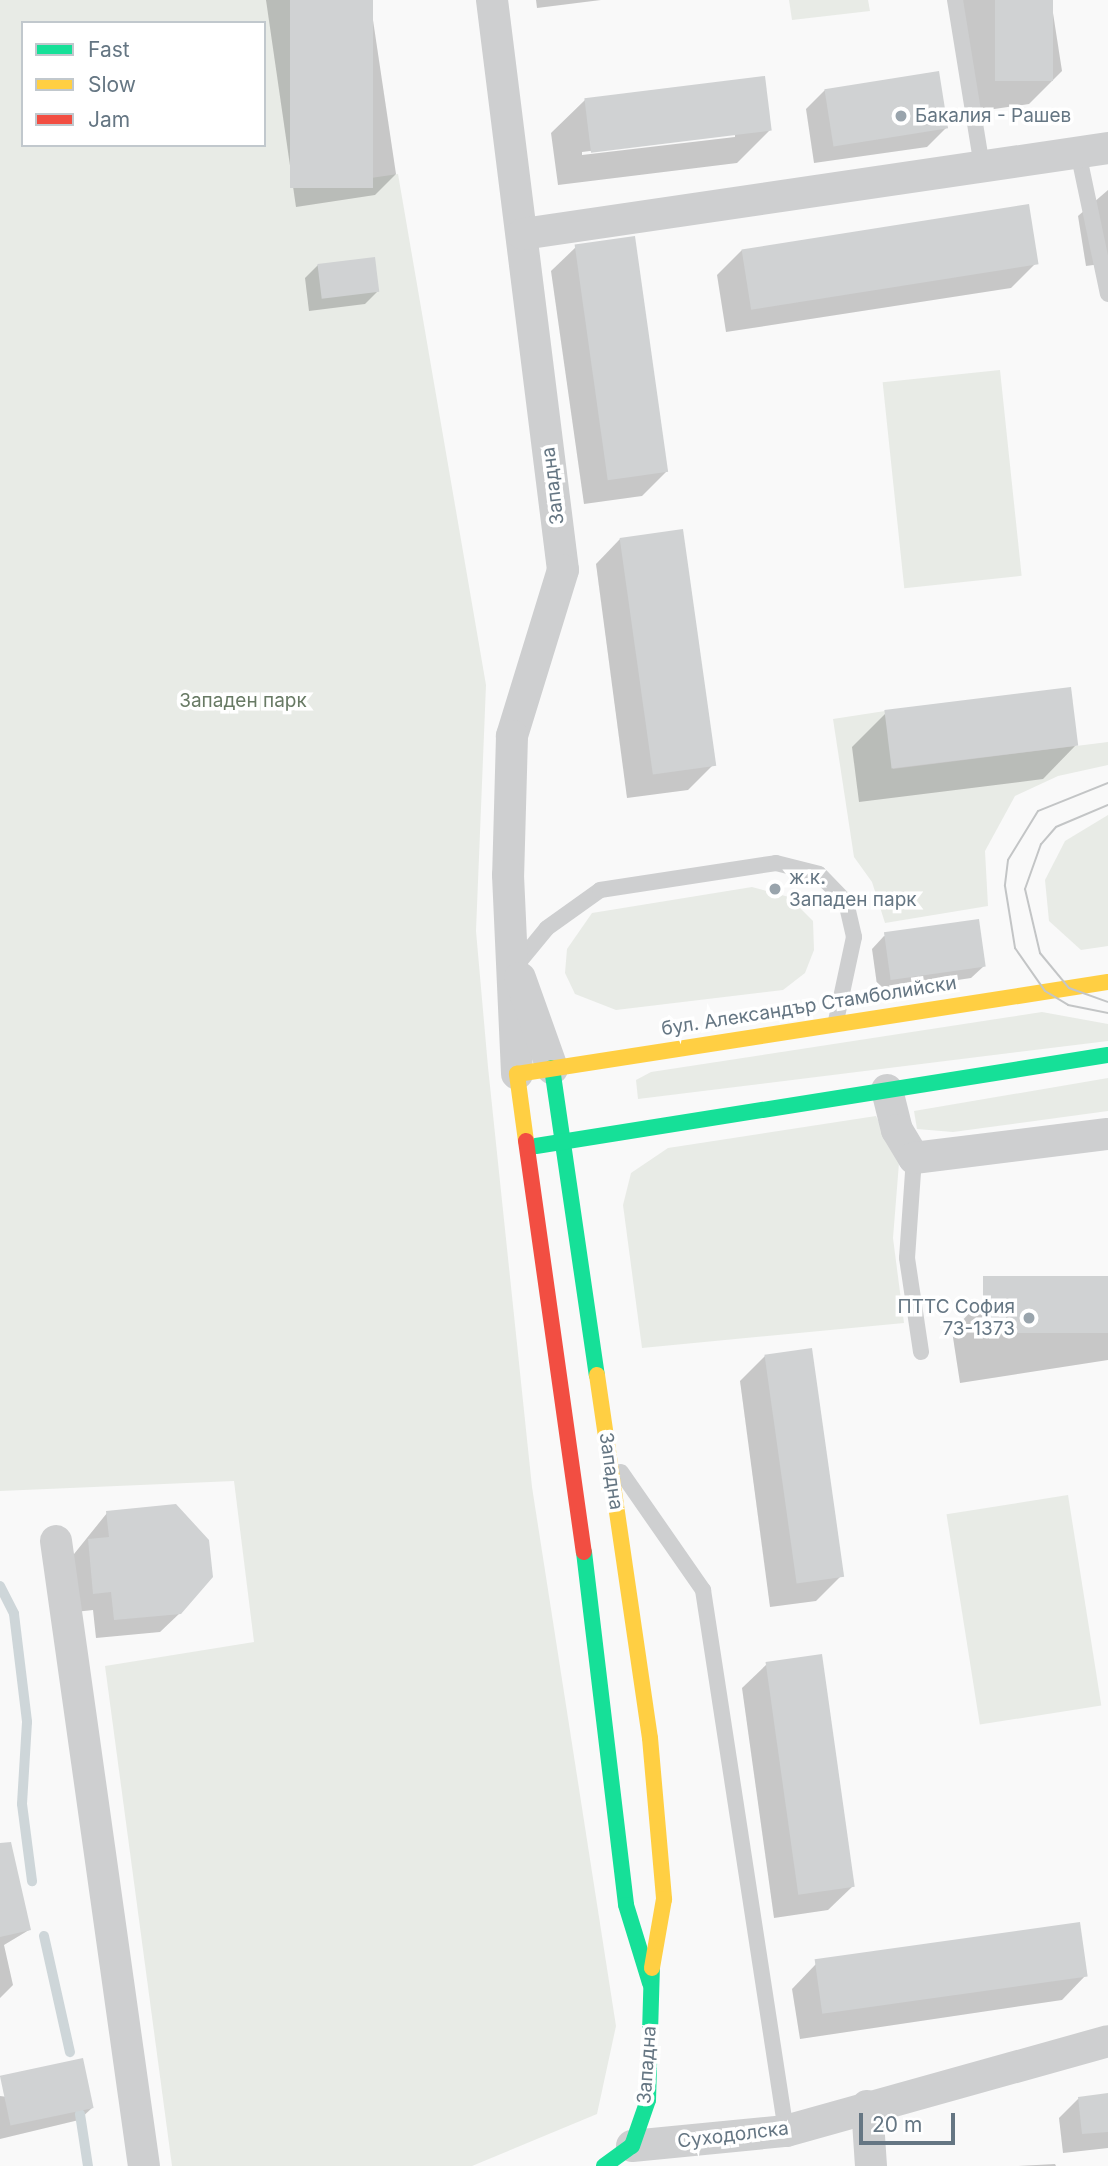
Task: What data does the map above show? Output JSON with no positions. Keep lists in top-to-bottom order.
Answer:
{
  "streets": {
    "street": ["Западна", "бул. Александър Стамболийски", "Суходолска"]
  },
  "crossings": [
    ["Западна", "бул. Александър Стамболийски"],
    ["Западна", "Суходолска"]
  ],
  "parks": ["Западен парк"],
  "places": ["Бакалия - Рашев", "ж.к. Западен парк", "ПТТС София 73-1373"],
  "legend": ["Fast", "Slow", "Jam"],
  "scale_bar": "20 m"
}
